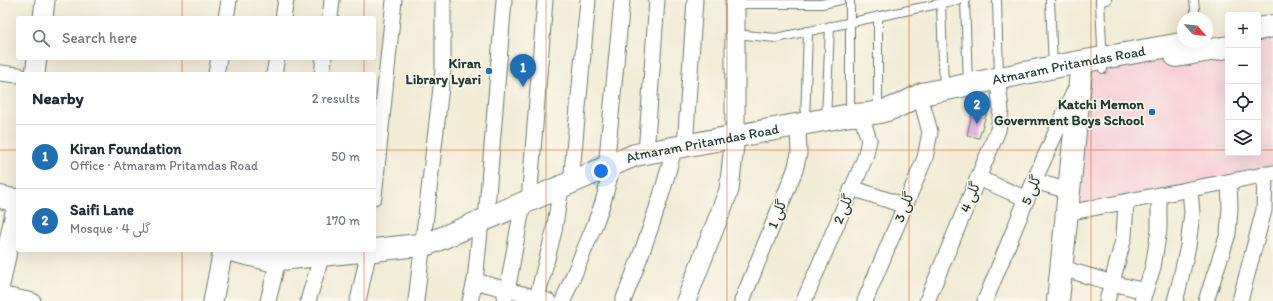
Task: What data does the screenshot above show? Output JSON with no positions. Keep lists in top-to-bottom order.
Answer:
{
  "streets": {
    "main road": ["Atmaram Pritamdas Road"],
    "street": [
      "گلی 5",
      "گلی 4",
      "گلی 3",
      "گلی 2",
      "گلی 1"
    ]
  },
  "crossings": [
    ["Atmaram Pritamdas Road", "گلی 5"],
    ["Atmaram Pritamdas Road", "گلی 4"],
    ["Atmaram Pritamdas Road", "گلی 3"],
    ["Atmaram Pritamdas Road", "گلی 2"],
    ["Atmaram Pritamdas Road", "گلی 1"]
  ],
  "places": ["Kiran Library Lyari", "Katchi Memon Government Boys School"],
  "north": "bottom right",
  "page": {
    "map_buttons": ["+", "−"],
    "search": "Search here",
    "pins": ["1", "2"],
    "heading": ["Nearby", "2 results"],
    "list": [
      {
        "mark": "1",
        "name": "Kiran Foundation",
        "note": "Office · Atmaram Pritamdas Road",
        "value": "50 m"
      },
      {
        "mark": "2",
        "name": "Saifi Lane",
        "note": "Mosque · گلی 4",
        "value": "170 m"
      }
    ]
  }
}
